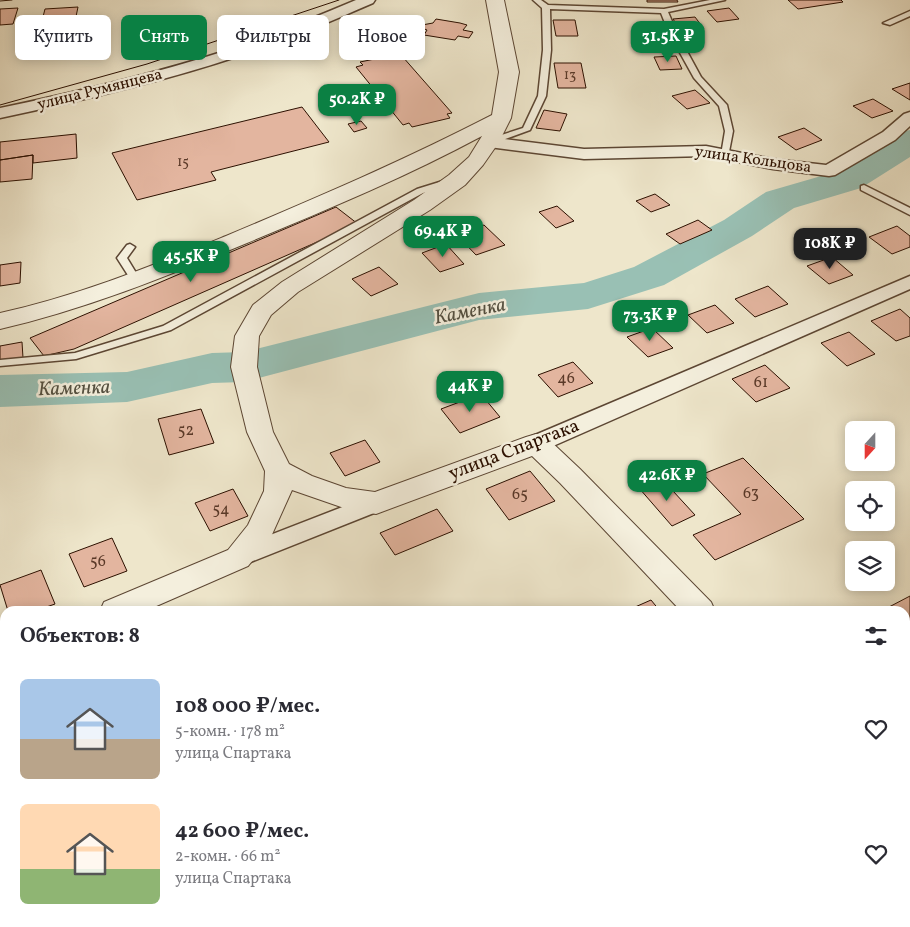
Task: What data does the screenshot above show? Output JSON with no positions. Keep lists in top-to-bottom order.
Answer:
{
  "streets": {
    "street": ["улица Румянцева", "улица Кольцова", "улица Спартака"]
  },
  "water": ["Каменка"],
  "house_numbers": [
    "13",
    "15",
    "46",
    "61",
    "52",
    "63",
    "65",
    "54",
    "56"
  ],
  "north": "bottom",
  "page": {
    "chip": [
      "Купить",
      "Снять",
      "Фильтры",
      "Новое"
    ],
    "price": [
      "31.5K ₽",
      "50.2K ₽",
      "69.4K ₽",
      "108K ₽",
      "45.5K ₽",
      "73.3K ₽",
      "44K ₽",
      "42.6K ₽"
    ],
    "heading": "Объектов: 8",
    "list": [
      {
        "name": "108 000 ₽/мес.",
        "note": "5-комн. · 178 m² · улица Спартака"
      },
      {
        "name": "42 600 ₽/мес.",
        "note": "2-комн. · 66 m² · улица Спартака"
      }
    ]
  }
}
